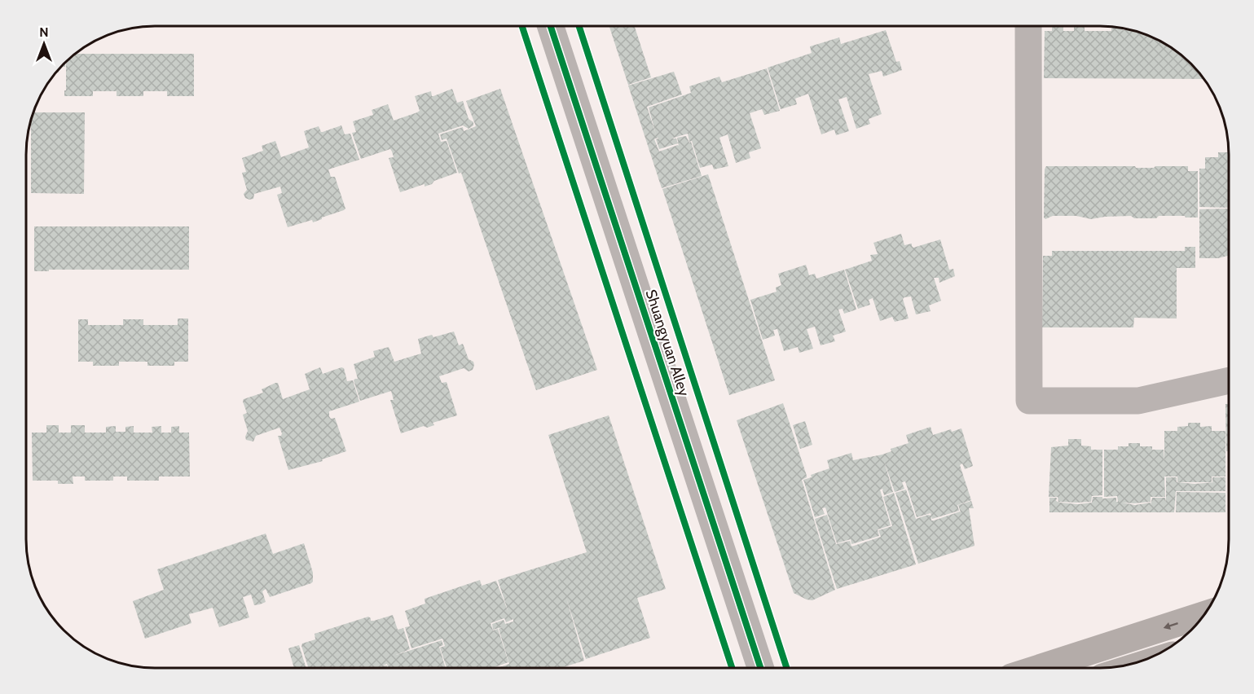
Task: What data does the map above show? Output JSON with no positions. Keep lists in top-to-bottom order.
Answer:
{
  "streets": {
    "street": ["Shuangyuan Alley"]
  },
  "north": "top"
}
